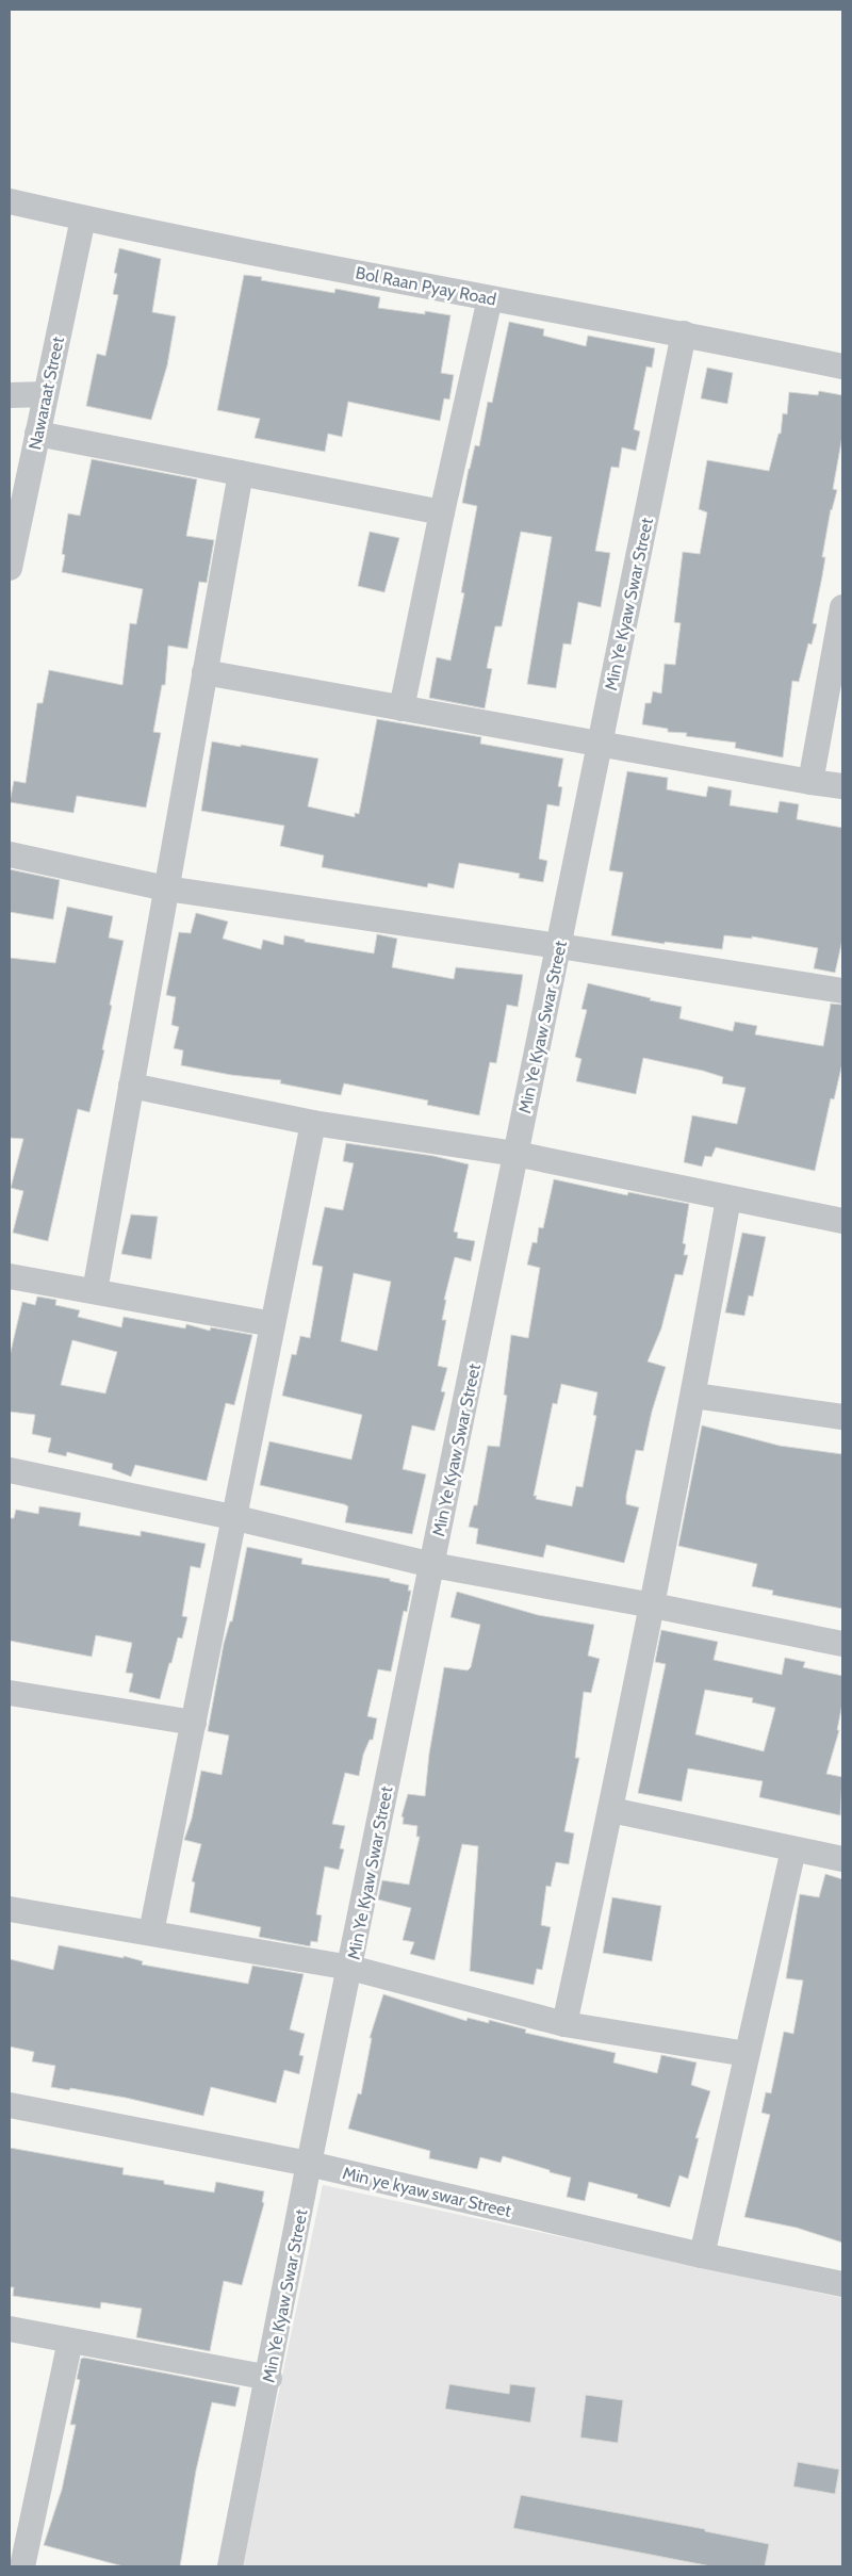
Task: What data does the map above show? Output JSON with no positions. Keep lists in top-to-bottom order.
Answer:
{
  "streets": {
    "street": [
      "Bol Raan Pyay Road",
      "Nawaraat Street",
      "Min Ye Kyaw Swar Street",
      "Min ye kyaw swar Street"
    ]
  },
  "crossings": [
    ["Bol Raan Pyay Road", "Nawaraat Street"],
    ["Bol Raan Pyay Road", "Min Ye Kyaw Swar Street"],
    ["Min Ye Kyaw Swar Street", "Min ye kyaw swar Street"]
  ]
}
